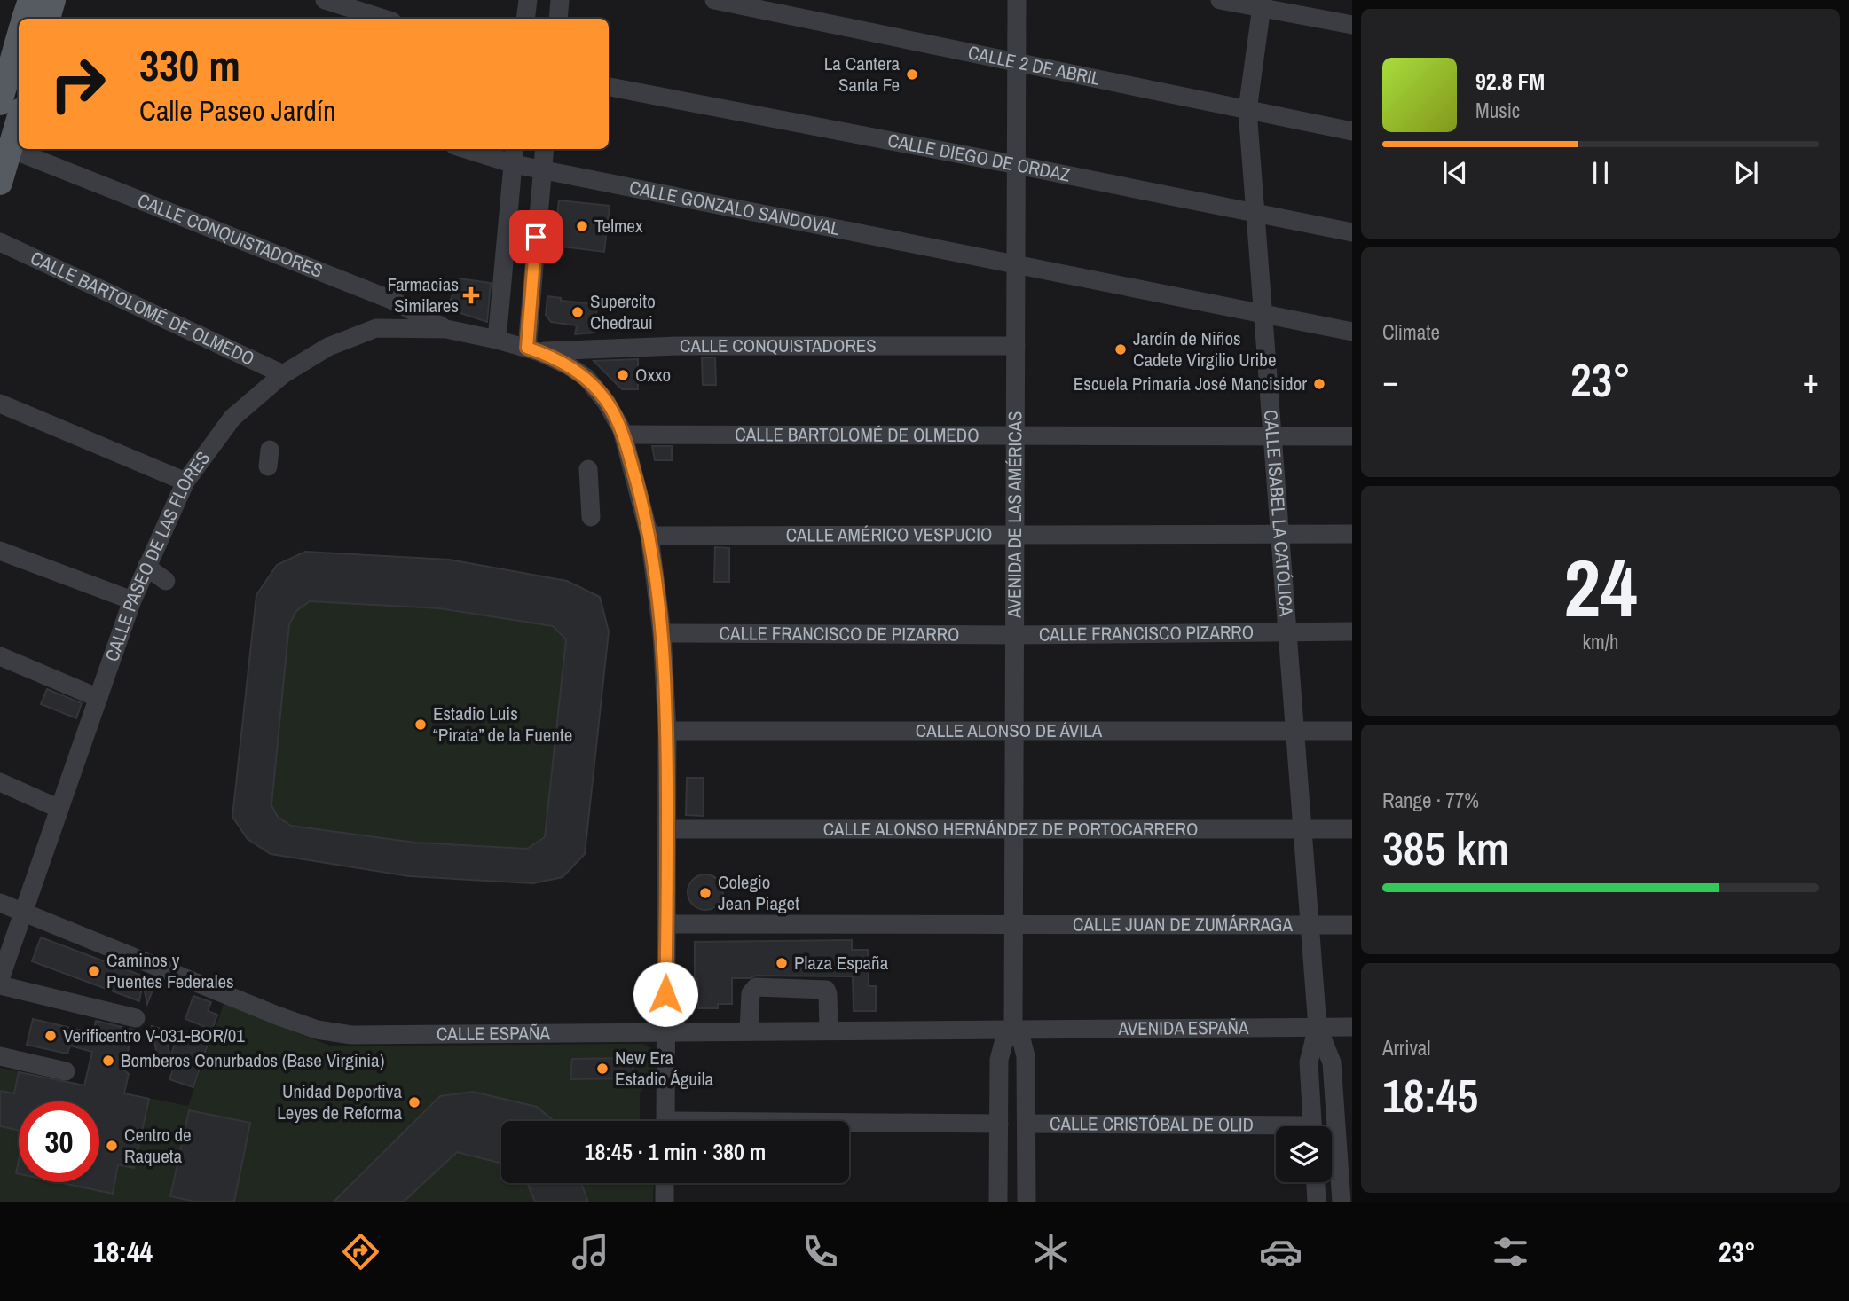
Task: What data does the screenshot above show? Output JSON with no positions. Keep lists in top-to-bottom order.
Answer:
{
  "streets": {
    "street": [
      "CALLE 2 DE ABRIL",
      "CALLE DIEGO DE ORDAZ",
      "CALLE GONZALO SANDOVAL",
      "CALLE CONQUISTADORES",
      "CALLE BARTOLOMÉ DE OLMEDO",
      "CALLE ISABEL LA CATÓLICA",
      "AVENIDA DE LAS AMÉRICAS",
      "CALLE AMÉRICO VESPUCIO",
      "CALLE PASEO DE LAS FLORES",
      "CALLE FRANCISCO PIZARRO",
      "CALLE FRANCISCO DE PIZARRO",
      "CALLE ALONSO DE ÁVILA",
      "CALLE ALONSO HERNÁNDEZ DE PORTOCARRERO",
      "CALLE JUAN DE ZUMÁRRAGA",
      "AVENIDA ESPAÑA",
      "CALLE ESPAÑA",
      "CALLE CRISTÓBAL DE OLID"
    ]
  },
  "crossings": [
    ["CALLE 2 DE ABRIL", "CALLE ISABEL LA CATÓLICA"],
    ["CALLE 2 DE ABRIL", "AVENIDA DE LAS AMÉRICAS"],
    ["CALLE DIEGO DE ORDAZ", "CALLE ISABEL LA CATÓLICA"],
    ["CALLE DIEGO DE ORDAZ", "AVENIDA DE LAS AMÉRICAS"],
    ["CALLE GONZALO SANDOVAL", "CALLE ISABEL LA CATÓLICA"],
    ["CALLE GONZALO SANDOVAL", "AVENIDA DE LAS AMÉRICAS"],
    ["CALLE CONQUISTADORES", "AVENIDA DE LAS AMÉRICAS"],
    ["CALLE CONQUISTADORES", "CALLE PASEO DE LAS FLORES"],
    ["CALLE BARTOLOMÉ DE OLMEDO", "CALLE ISABEL LA CATÓLICA"],
    ["CALLE BARTOLOMÉ DE OLMEDO", "AVENIDA DE LAS AMÉRICAS"],
    ["CALLE BARTOLOMÉ DE OLMEDO", "CALLE PASEO DE LAS FLORES"],
    ["CALLE ISABEL LA CATÓLICA", "CALLE AMÉRICO VESPUCIO"],
    ["CALLE ISABEL LA CATÓLICA", "CALLE FRANCISCO PIZARRO"],
    ["CALLE ISABEL LA CATÓLICA", "CALLE ALONSO DE ÁVILA"],
    ["CALLE ISABEL LA CATÓLICA", "CALLE ALONSO HERNÁNDEZ DE PORTOCARRERO"],
    ["CALLE ISABEL LA CATÓLICA", "CALLE JUAN DE ZUMÁRRAGA"],
    ["CALLE ISABEL LA CATÓLICA", "AVENIDA ESPAÑA"],
    ["AVENIDA DE LAS AMÉRICAS", "CALLE AMÉRICO VESPUCIO"],
    ["AVENIDA DE LAS AMÉRICAS", "CALLE FRANCISCO PIZARRO"],
    ["AVENIDA DE LAS AMÉRICAS", "CALLE FRANCISCO DE PIZARRO"],
    ["AVENIDA DE LAS AMÉRICAS", "CALLE ALONSO DE ÁVILA"],
    ["AVENIDA DE LAS AMÉRICAS", "CALLE ALONSO HERNÁNDEZ DE PORTOCARRERO"],
    ["AVENIDA DE LAS AMÉRICAS", "CALLE JUAN DE ZUMÁRRAGA"],
    ["AVENIDA DE LAS AMÉRICAS", "AVENIDA ESPAÑA"],
    ["AVENIDA DE LAS AMÉRICAS", "CALLE ESPAÑA"],
    ["AVENIDA DE LAS AMÉRICAS", "CALLE CRISTÓBAL DE OLID"],
    ["CALLE PASEO DE LAS FLORES", "CALLE ESPAÑA"],
    ["CALLE FRANCISCO PIZARRO", "CALLE FRANCISCO DE PIZARRO"],
    ["AVENIDA ESPAÑA", "CALLE ESPAÑA"]
  ],
  "places": {
    "other": [
      "La Cantera Santa Fe",
      "Telmex",
      "Supercito Chedraui",
      "Jardín de Niños Cadete Virgilio Uribe",
      "Oxxo",
      "Escuela Primaria José Mancisidor",
      "Estadio Luis “Pirata” de la Fuente",
      "Colegio Jean Piaget",
      "Plaza España",
      "Caminos y Puentes Federales",
      "Verificentro V-031-BOR/01",
      "Bomberos Conurbados (Base Virginia)",
      "New Era Estadio Águila",
      "Unidad Deportiva Leyes de Reforma",
      "Centro de Raqueta"
    ],
    "health": ["Farmacias Similares"]
  },
  "page": {
    "turn": ["330 m", "Calle Paseo Jardín"],
    "song": ["92.8 FM", "Music"],
    "tile": [
      "Climate",
      ["24", "km/h"],
      ["Range · 77%", "385 km"],
      ["Arrival", "18:45"]
    ],
    "heat": ["−", "23°", "+"],
    "limit": "30",
    "trip": "18:45 · 1 min · 380 m",
    "tabs": ["18:44", "23°"]
  }
}
